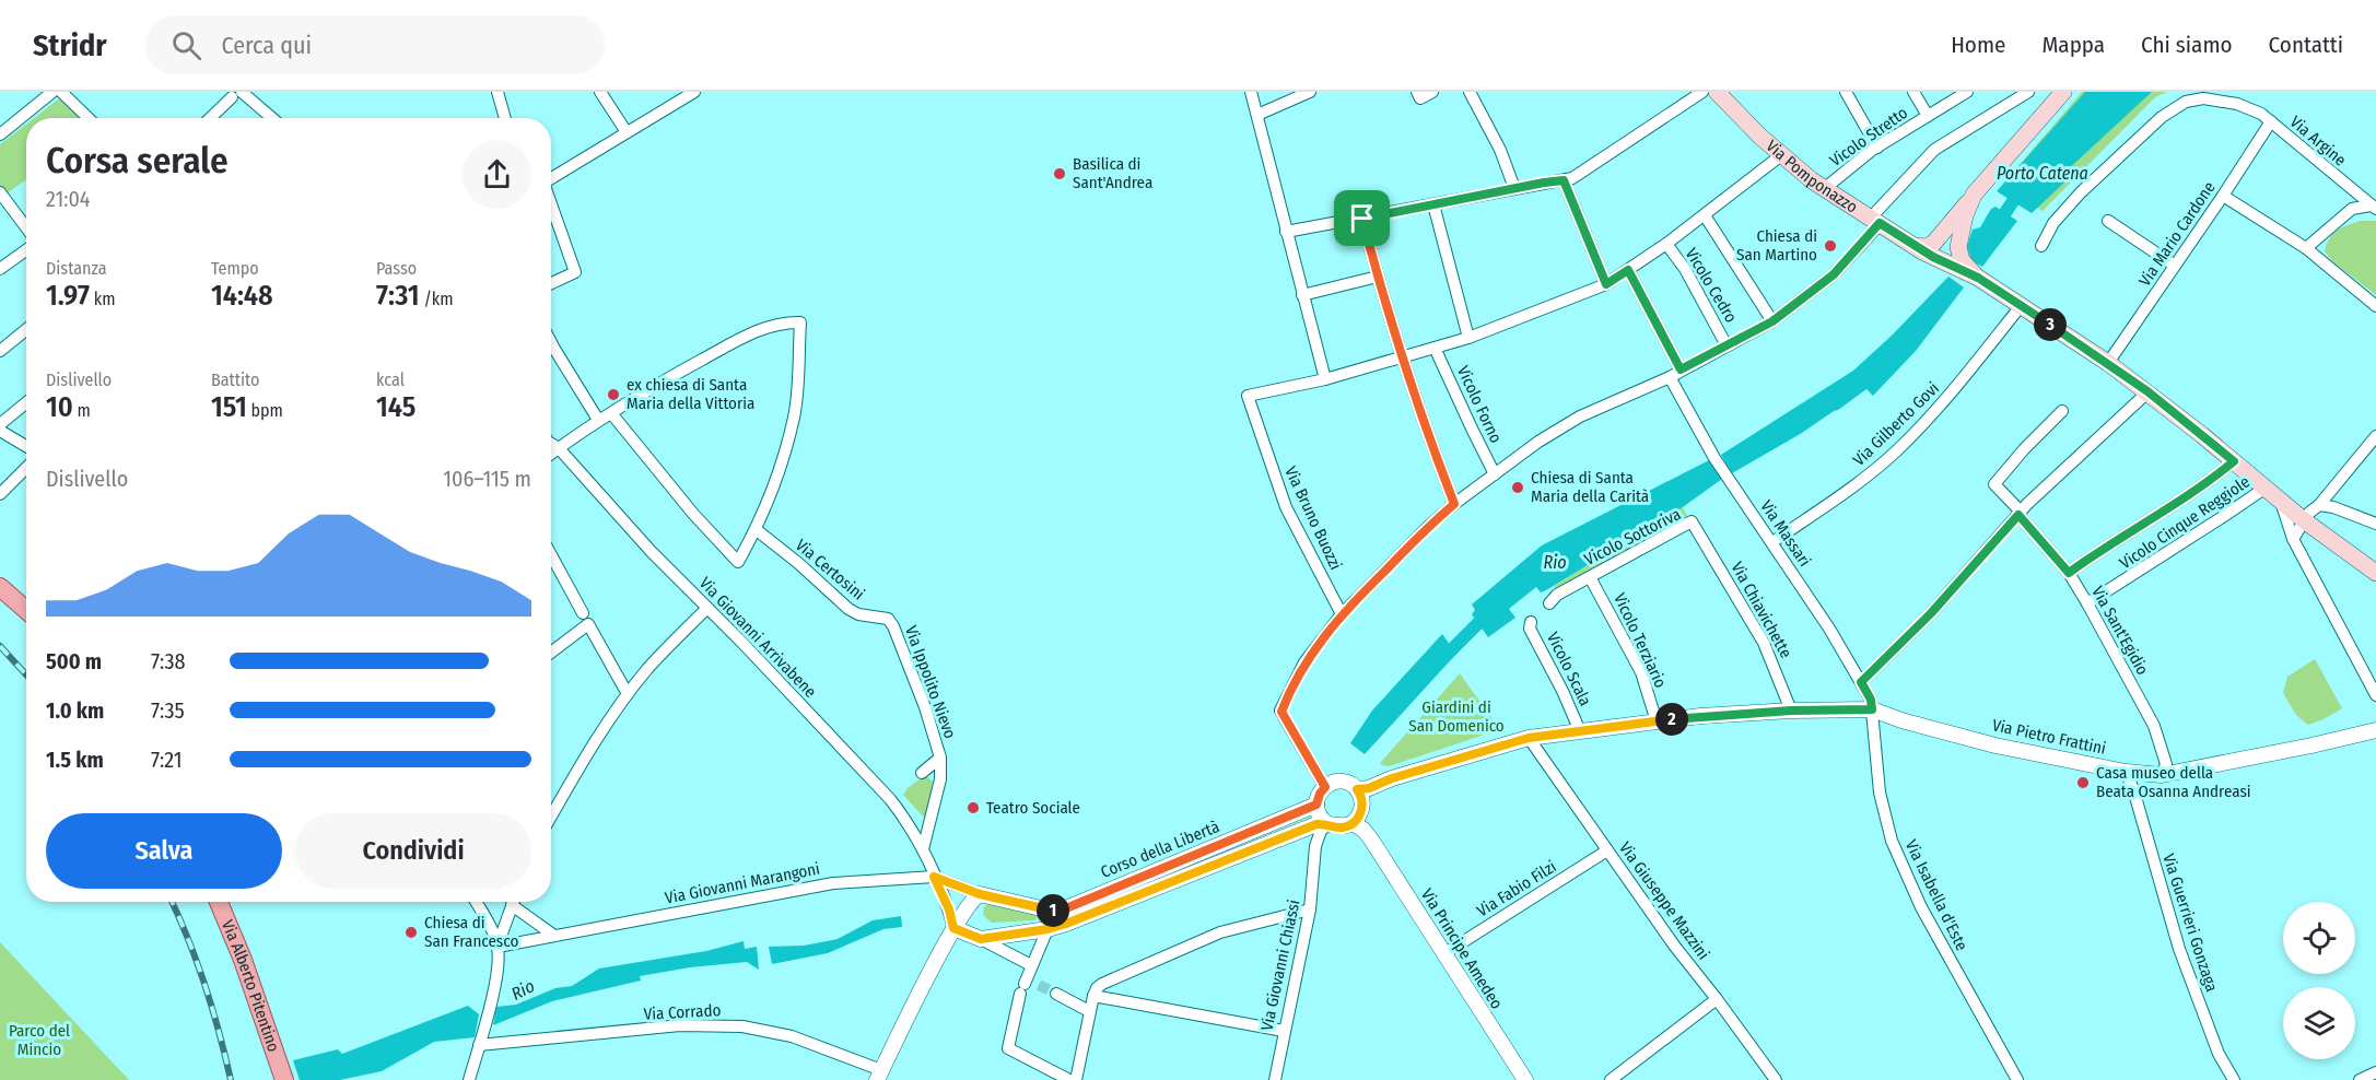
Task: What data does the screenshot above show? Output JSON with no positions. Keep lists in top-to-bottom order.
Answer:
{
  "streets": {
    "main road": ["Via Pomponazzo", "Via Alberto Pitentino"],
    "street": [
      "Vicolo Stretto",
      "Via Argine",
      "Via Mario Cardone",
      "Vicolo Cedro",
      "Vicolo Forno",
      "Via Gilberto Govi",
      "Via Bruno Buozzi",
      "Vicolo Cinque Reggiole",
      "Via Massari",
      "Vicolo Sottoriva",
      "Via Certosini",
      "Via Chiavichette",
      "Via Sant'Egidio",
      "Via Giovanni Arrivabene",
      "Vicolo Terziario",
      "Vicolo Scala",
      "Via Ippolito Nievo",
      "Via Pietro Frattini",
      "Corso della Libertà",
      "Via Giovanni Marangoni",
      "Via Fabio Filzi",
      "Via Isabella d'Este",
      "Via Giuseppe Mazzini",
      "Via Guerrieri Gonzaga",
      "Via Principe Amedeo",
      "Via Giovanni Chiassi",
      "Via Corrado"
    ]
  },
  "crossings": [
    ["Vicolo Stretto", "Via Pomponazzo"],
    ["Via Argine", "Via Mario Cardone"],
    ["Via Gilberto Govi", "Via Massari"],
    ["Vicolo Cinque Reggiole", "Via Sant'Egidio"],
    ["Via Massari", "Via Pietro Frattini"],
    ["Via Massari", "Via Isabella d'Este"],
    ["Vicolo Sottoriva", "Via Chiavichette"],
    ["Vicolo Sottoriva", "Vicolo Terziario"],
    ["Via Certosini", "Via Ippolito Nievo"],
    ["Via Sant'Egidio", "Via Pietro Frattini"],
    ["Via Giovanni Arrivabene", "Via Giovanni Marangoni"],
    ["Via Pietro Frattini", "Via Isabella d'Este"],
    ["Via Pietro Frattini", "Via Guerrieri Gonzaga"],
    ["Corso della Libertà", "Via Principe Amedeo"],
    ["Corso della Libertà", "Via Giovanni Chiassi"],
    ["Via Fabio Filzi", "Via Giuseppe Mazzini"],
    ["Via Fabio Filzi", "Via Principe Amedeo"],
    ["Via Principe Amedeo", "Via Giovanni Chiassi"]
  ],
  "water": ["Porto Catena", "Rio"],
  "parks": ["Giardini di San Domenico", "Parco del Mincio"],
  "places": [
    "Basilica di Sant'Andrea",
    "Chiesa di San Martino",
    "ex chiesa di Santa Maria della Vittoria",
    "Chiesa di Santa Maria della Carità",
    "Casa museo della Beata Osanna Andreasi",
    "Teatro Sociale",
    "Chiesa di San Francesco"
  ],
  "page": {
    "header": "Stridr",
    "search": "Cerca qui",
    "nav": [
      "Home",
      "Mappa",
      "Chi siamo",
      "Contatti"
    ],
    "heading": ["Corsa serale", "21:04"],
    "stats": [
      ["Distanza", "1.97 km"],
      ["Tempo", "14:48"],
      ["Passo", "7:31 /km"],
      ["Dislivello", "10 m"],
      ["Battito", "151 bpm"],
      ["kcal", "145"]
    ],
    "pins": ["3", "2", "1"],
    "chart": ["Dislivello", "106–115 m"],
    "list": [
      {
        "name": "500 m",
        "note": "7:38"
      },
      {
        "name": "1.0 km",
        "note": "7:35"
      },
      {
        "name": "1.5 km",
        "note": "7:21"
      }
    ],
    "buttons": ["Salva", "Condividi"]
  }
}
